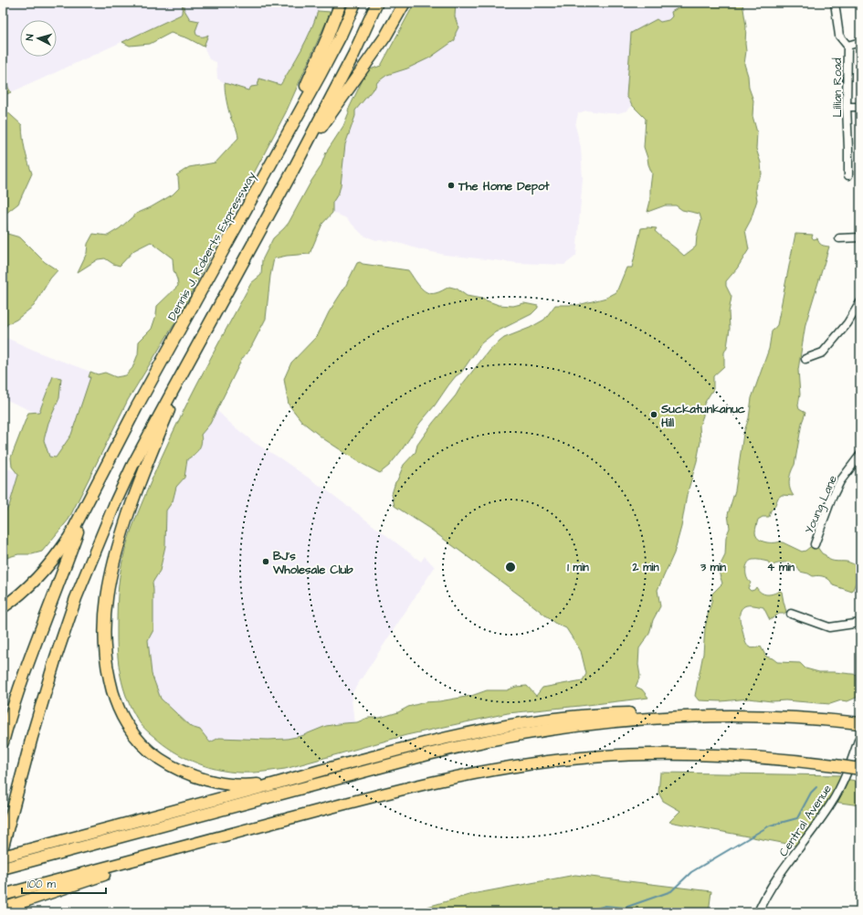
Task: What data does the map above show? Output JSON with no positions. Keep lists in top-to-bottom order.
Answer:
{
  "streets": {
    "highway": ["Dennis J. Roberts Expressway"],
    "street": ["Lillian Road", "Young Lane", "Central Avenue"]
  },
  "places": ["The Home Depot", "Suckatunkanuc Hill", "BJ's Wholesale Club"],
  "scale_bar": "100 m",
  "north": "left",
  "rings": [
    "1 min",
    "2 min",
    "3 min",
    "4 min"
  ]
}
